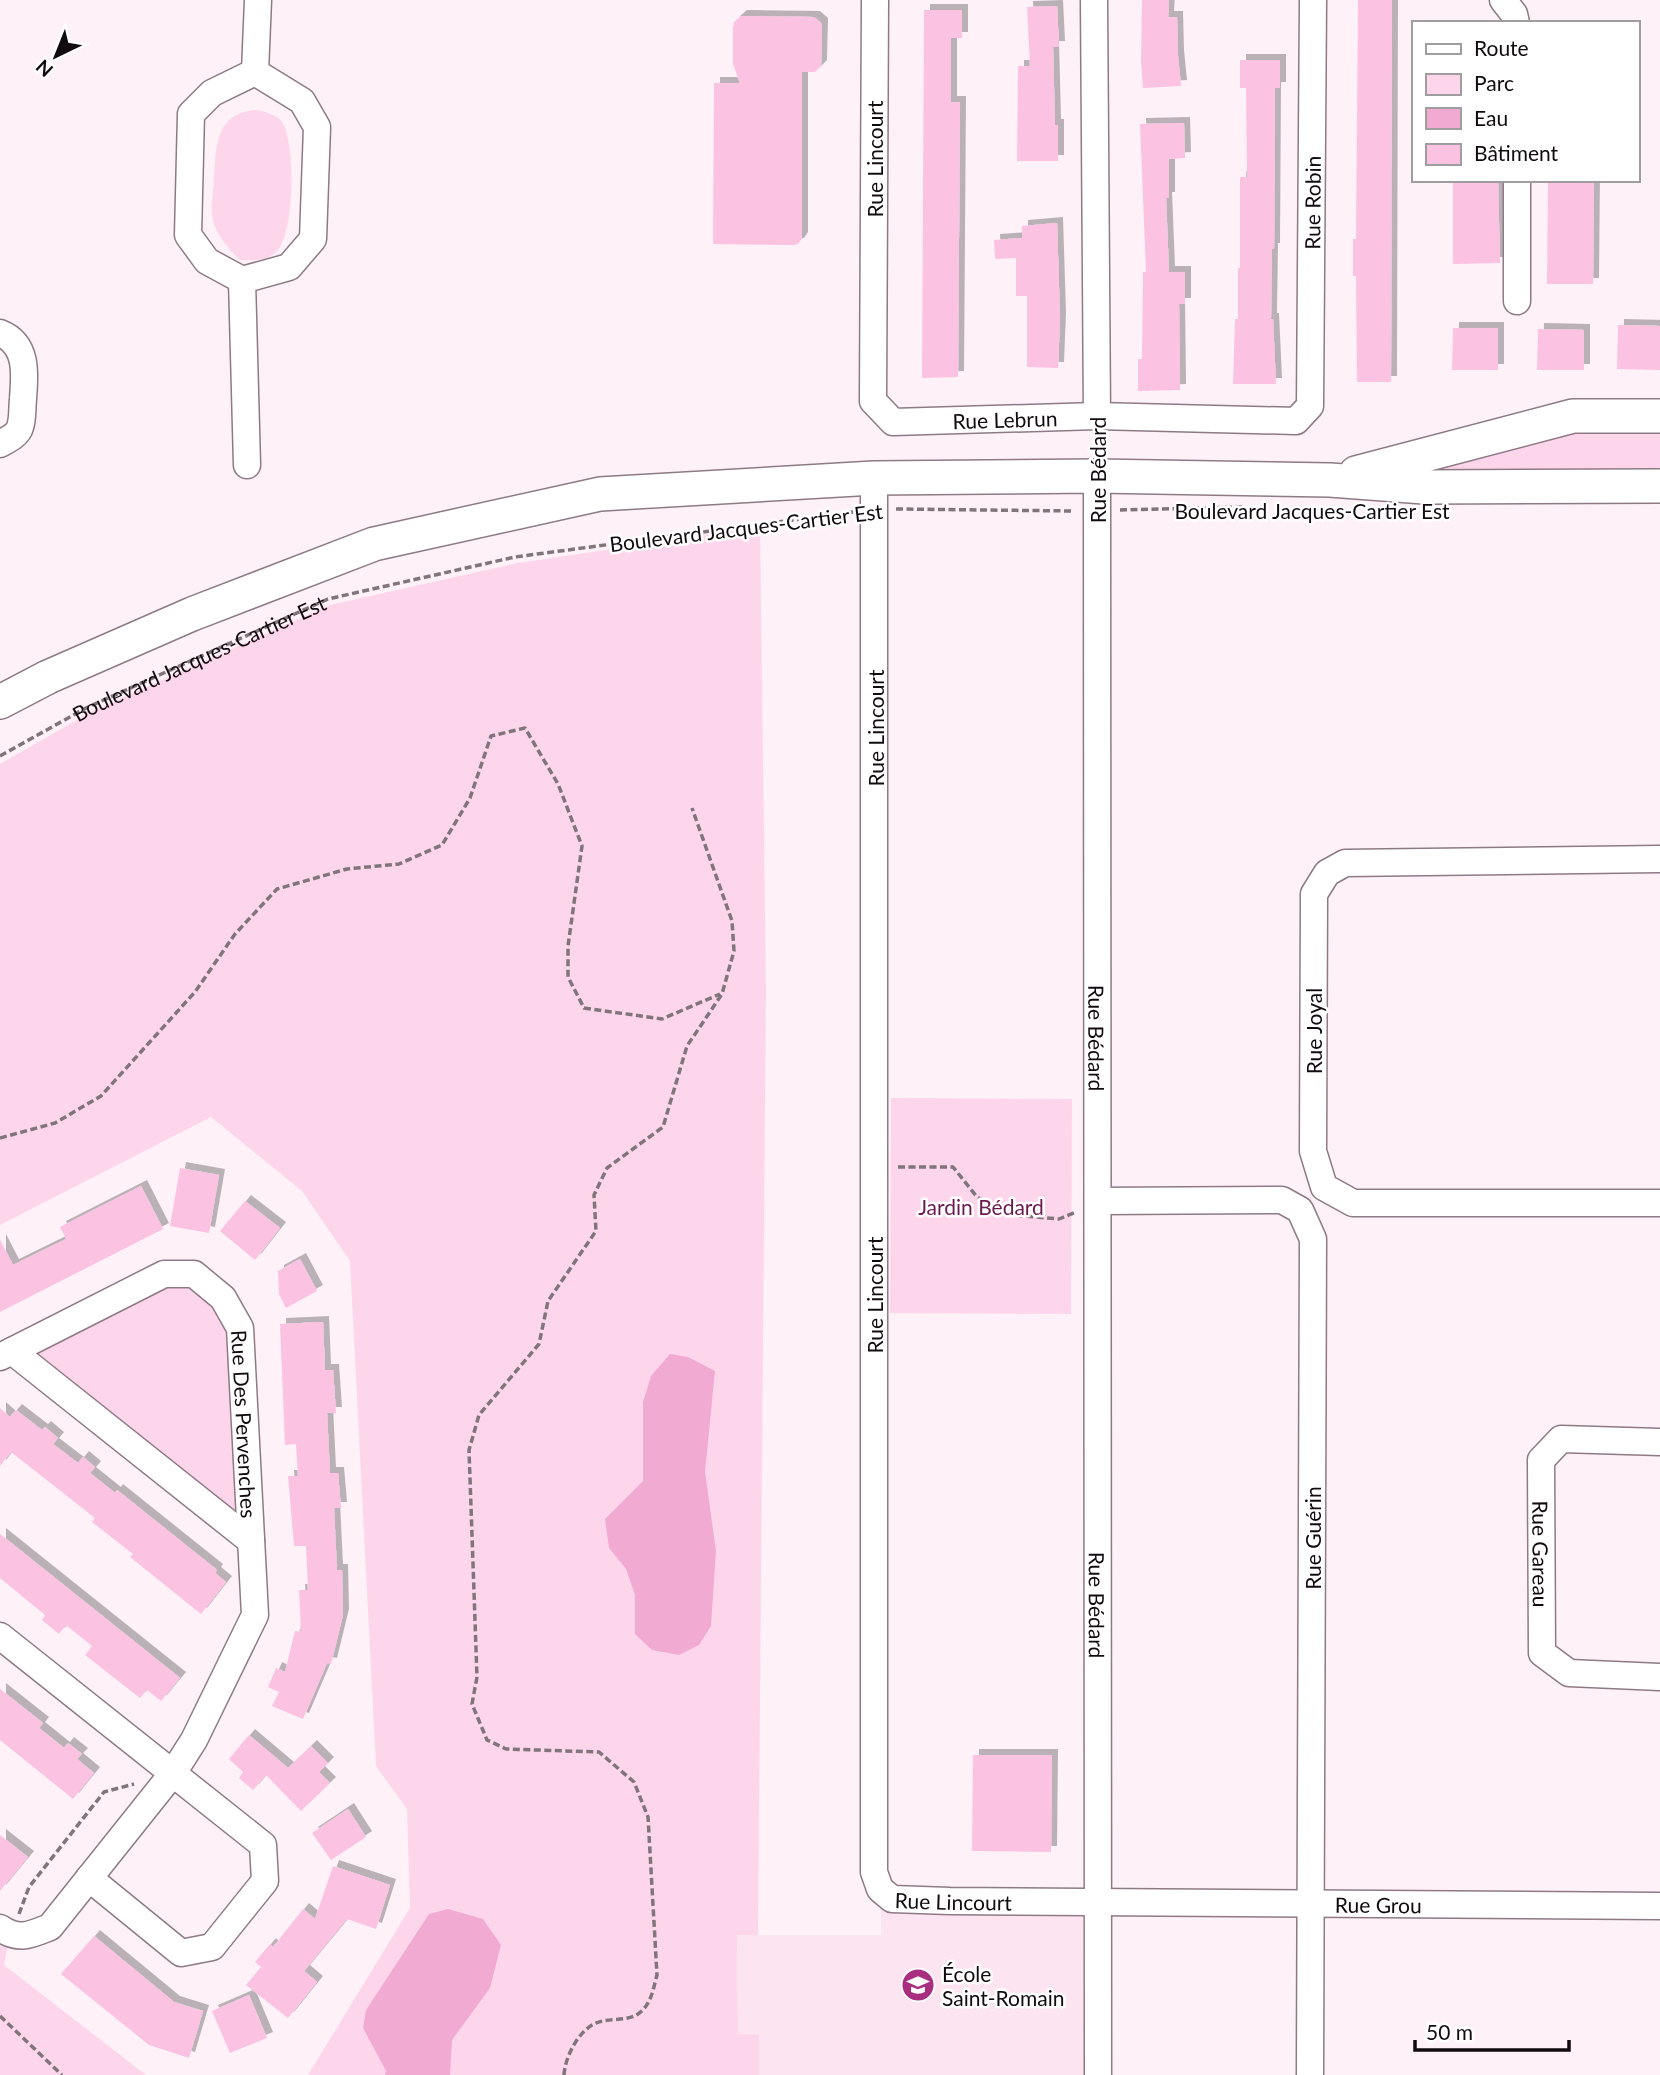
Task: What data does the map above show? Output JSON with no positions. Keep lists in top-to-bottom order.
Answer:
{
  "streets": {
    "main road": ["Boulevard Jacques-Cartier Est"],
    "street": [
      "Rue Lincourt",
      "Rue Robin",
      "Rue Lebrun",
      "Rue Bédard",
      "Rue Joyal",
      "Rue Des Pervenches",
      "Rue Guérin",
      "Rue Gareau",
      "Rue Grou"
    ]
  },
  "crossings": [
    ["Rue Lincourt", "Rue Lebrun"],
    ["Rue Lincourt", "Rue Bédard"],
    ["Rue Lincourt", "Boulevard Jacques-Cartier Est"],
    ["Rue Lincourt", "Rue Grou"],
    ["Rue Robin", "Rue Lebrun"],
    ["Rue Lebrun", "Rue Bédard"],
    ["Rue Bédard", "Boulevard Jacques-Cartier Est"],
    ["Rue Bédard", "Rue Guérin"],
    ["Rue Bédard", "Rue Grou"],
    ["Rue Guérin", "Rue Grou"]
  ],
  "parks": ["Jardin Bédard"],
  "places": {
    "school or university": ["École Saint-Romain"]
  },
  "legend": [
    "Route",
    "Parc",
    "Eau",
    "Bâtiment"
  ],
  "scale_bar": "50 m",
  "north": "bottom left"
}
